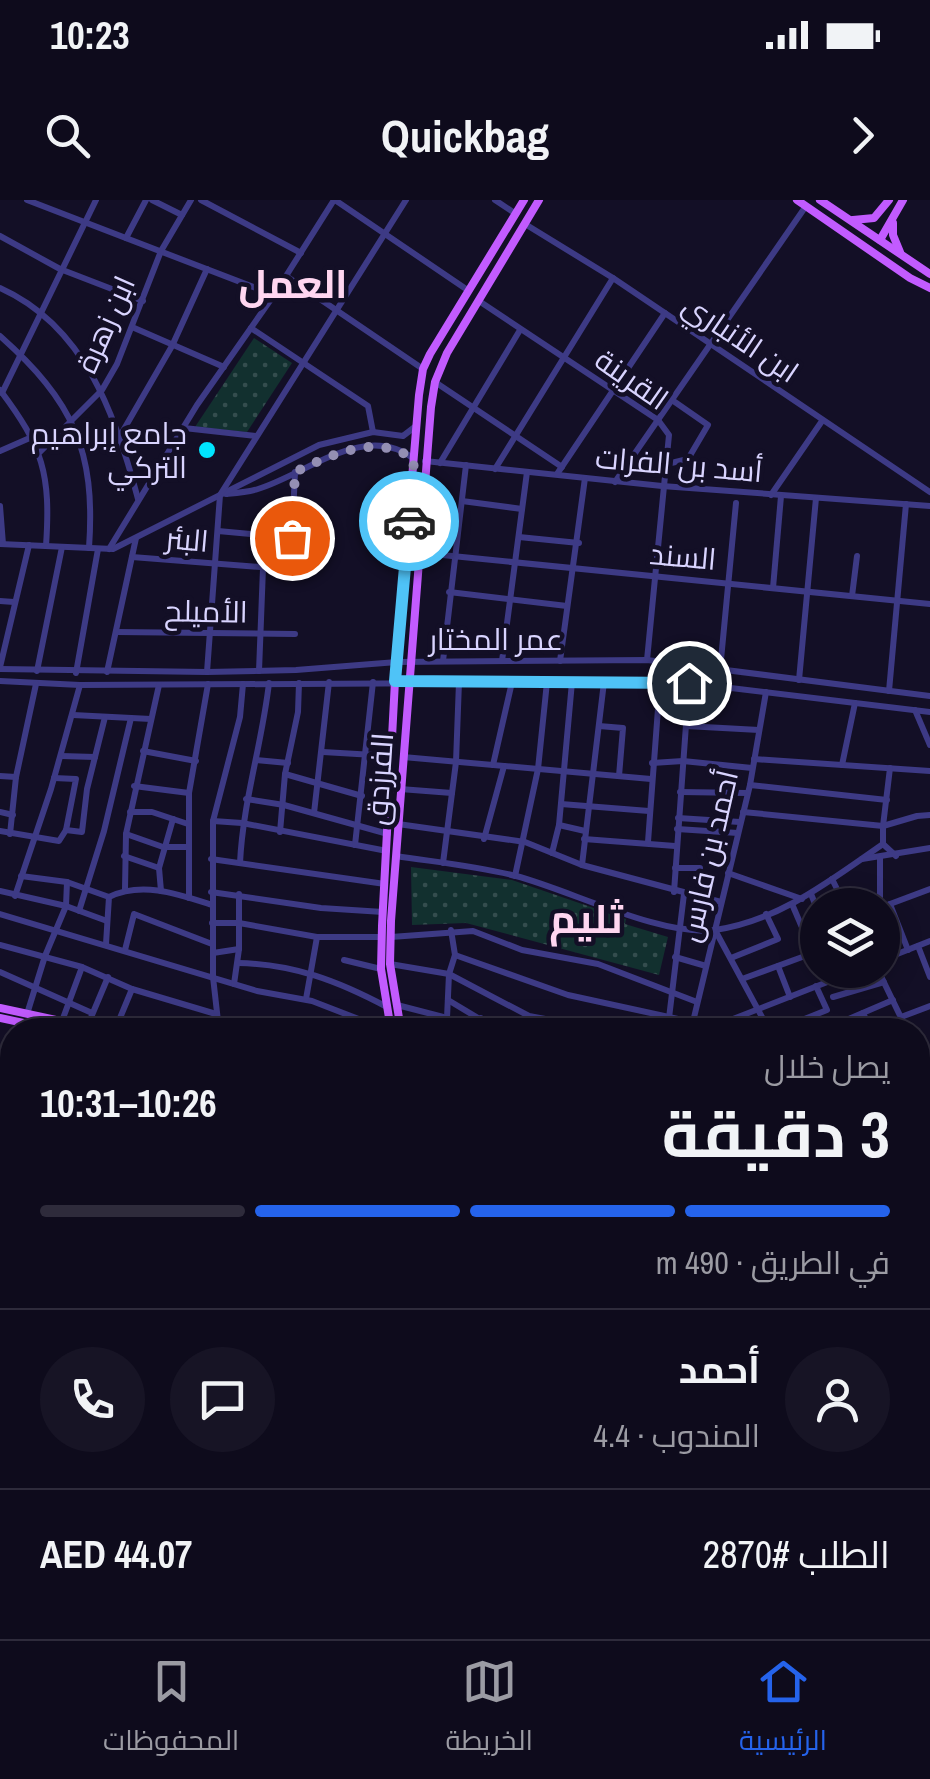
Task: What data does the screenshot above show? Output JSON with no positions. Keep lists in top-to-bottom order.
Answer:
{
  "streets": {
    "main road": ["الفرزدق"],
    "street": [
      "ابن زهرة",
      "ابن الأنباري",
      "القرينة",
      "أسد بن الفرات",
      "البئر",
      "السند",
      "الأميلح",
      "عمر المختار",
      "أحمد بن فارس"
    ]
  },
  "crossings": [
    ["ابن الأنباري", "الفرزدق"],
    ["القرينة", "أسد بن الفرات"],
    ["القرينة", "السند"],
    ["القرينة", "عمر المختار"],
    ["القرينة", "الفرزدق"],
    ["أسد بن الفرات", "الفرزدق"],
    ["عمر المختار", "الفرزدق"],
    ["عمر المختار", "أحمد بن فارس"]
  ],
  "districts": ["العمل", "ثليم"],
  "places": ["جامع إبراهيم التركي"],
  "page": {
    "status": "10:23",
    "header": "Quickbag",
    "heading": ["3 دقيقة", "يصل خلال", "10:26–10:31"],
    "panel": [
      "أحمد",
      "المندوب · 4.4",
      "الطلب #2870",
      "AED 44.07"
    ],
    "bar": "في الطريق · 490 m",
    "tabs": ["الرئيسية", "الخريطة", "المحفوظات"]
  }
}
